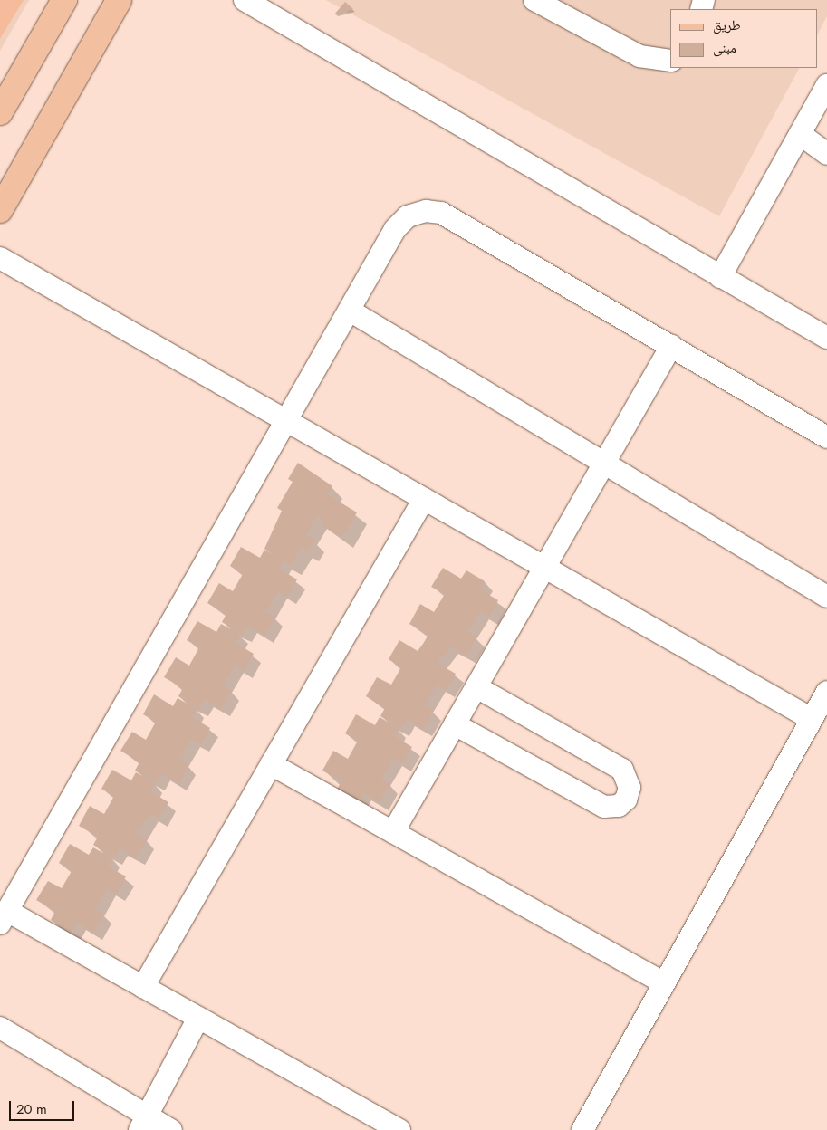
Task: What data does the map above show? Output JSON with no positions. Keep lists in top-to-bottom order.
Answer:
{
  "legend": ["طريق", "مبنى"],
  "scale_bar": "20 m"
}
